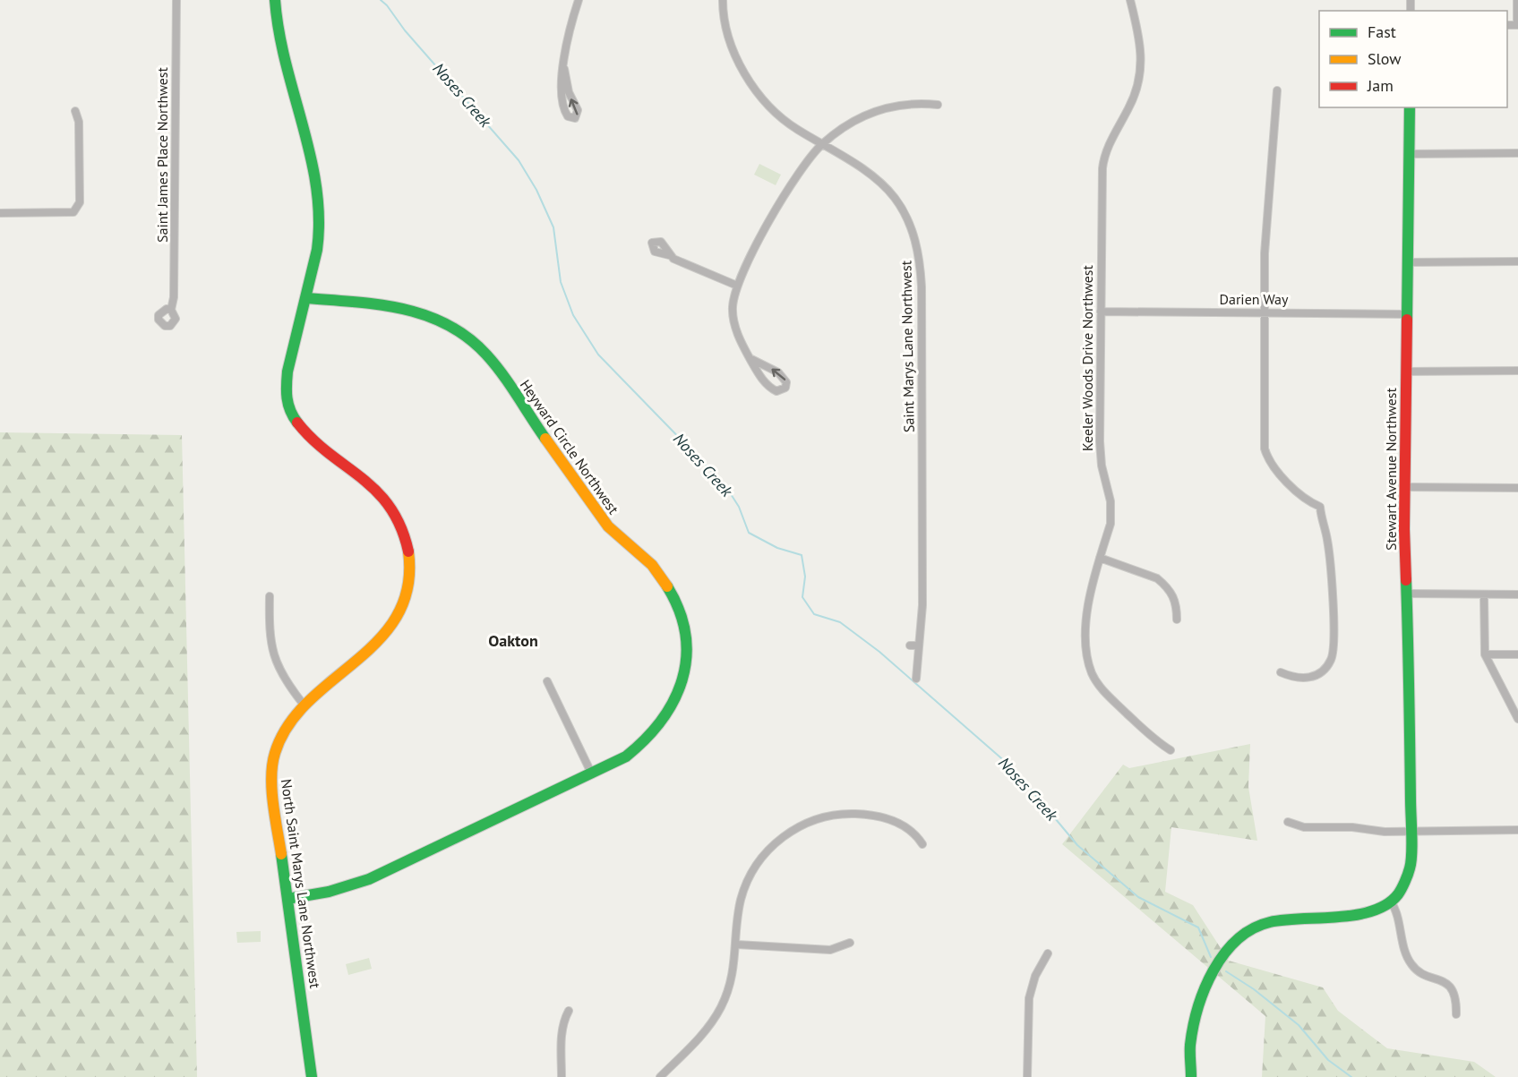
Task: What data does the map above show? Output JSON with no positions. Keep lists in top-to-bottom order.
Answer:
{
  "streets": {
    "street": [
      "Saint James Place Northwest",
      "Darien Way",
      "Saint Marys Lane Northwest",
      "Keeler Woods Drive Northwest",
      "Heyward Circle Northwest",
      "Stewart Avenue Northwest",
      "North Saint Marys Lane Northwest"
    ]
  },
  "crossings": [
    ["Darien Way", "Keeler Woods Drive Northwest"],
    ["Darien Way", "Stewart Avenue Northwest"],
    ["Heyward Circle Northwest", "North Saint Marys Lane Northwest"]
  ],
  "districts": ["Oakton"],
  "water": ["Noses Creek"],
  "legend": ["Fast", "Slow", "Jam"]
}
